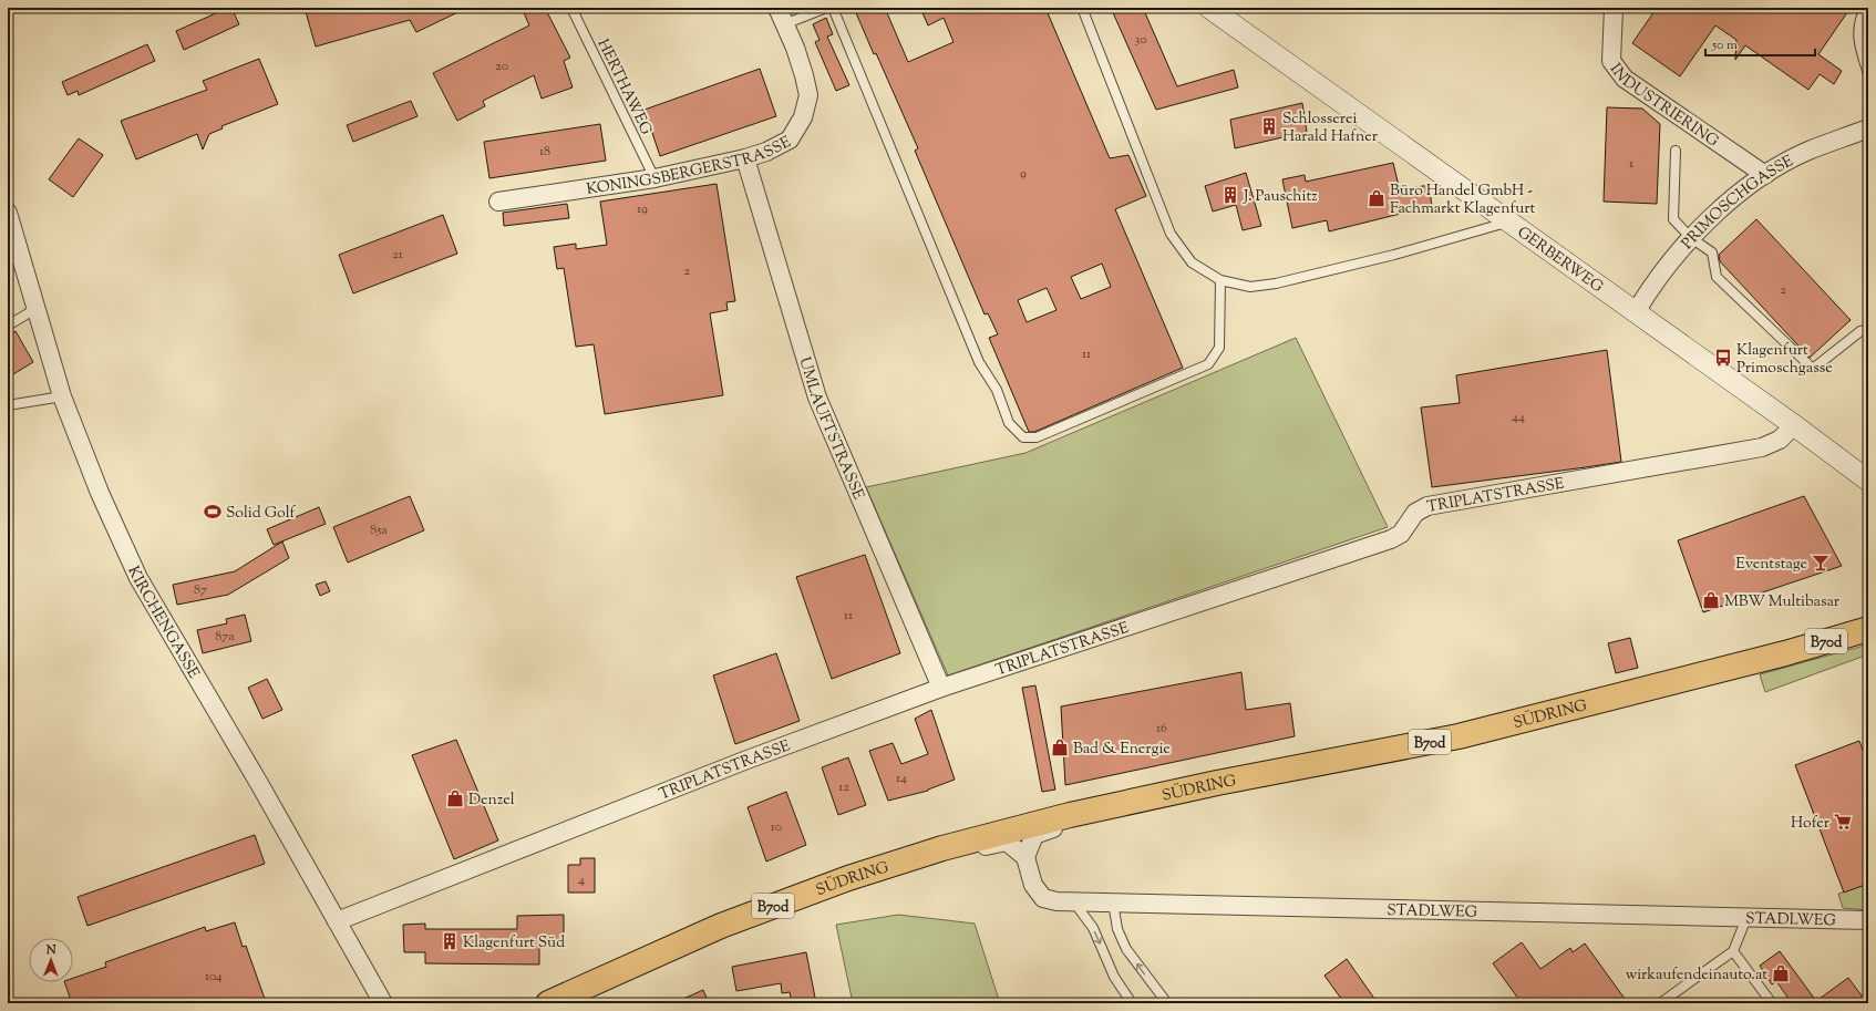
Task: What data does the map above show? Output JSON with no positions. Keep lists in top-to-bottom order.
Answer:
{
  "streets": {
    "main road": ["B70d", "SÜDRING"],
    "street": [
      "INDUSTRIERING",
      "KONINGSBERGERSTRASSE",
      "PRIMOSCHGASSE",
      "GERBERWEG",
      "UMLAUFTSTRASSE",
      "TRIPLATSTRASSE",
      "KIRCHENGASSE",
      "STADLWEG"
    ],
    "lane": ["HERTHAWEG"]
  },
  "crossings": [
    ["HERTHAWEG", "KONINGSBERGERSTRASSE"],
    ["INDUSTRIERING", "PRIMOSCHGASSE"],
    ["KONINGSBERGERSTRASSE", "UMLAUFTSTRASSE"],
    ["PRIMOSCHGASSE", "GERBERWEG"],
    ["GERBERWEG", "TRIPLATSTRASSE"],
    ["UMLAUFTSTRASSE", "TRIPLATSTRASSE"],
    ["TRIPLATSTRASSE", "KIRCHENGASSE"]
  ],
  "places": {
    "building": ["Schlosserei Harald Hafner", "J. Pauschitz", "Klagenfurt Süd"],
    "shop": [
      "Büro Handel GmbH - Fachmarkt Klagenfurt",
      "MBW Multibasar",
      "Bad & Energie",
      "Denzel",
      "wirkaufendeinauto.at"
    ],
    "bus stop": ["Klagenfurt Primoschgasse"],
    "sports": ["Solid Golf"],
    "bar": ["Eventstage"],
    "supermarket": ["Hofer"]
  },
  "house_numbers": [
    "30",
    "20",
    "18",
    "1",
    "9",
    "19",
    "21",
    "2",
    "2",
    "11",
    "44",
    "85a",
    "87",
    "11",
    "87a",
    "16",
    "14",
    "12",
    "10",
    "4",
    "104"
  ],
  "scale_bar": "50 m",
  "north": "top"
}
